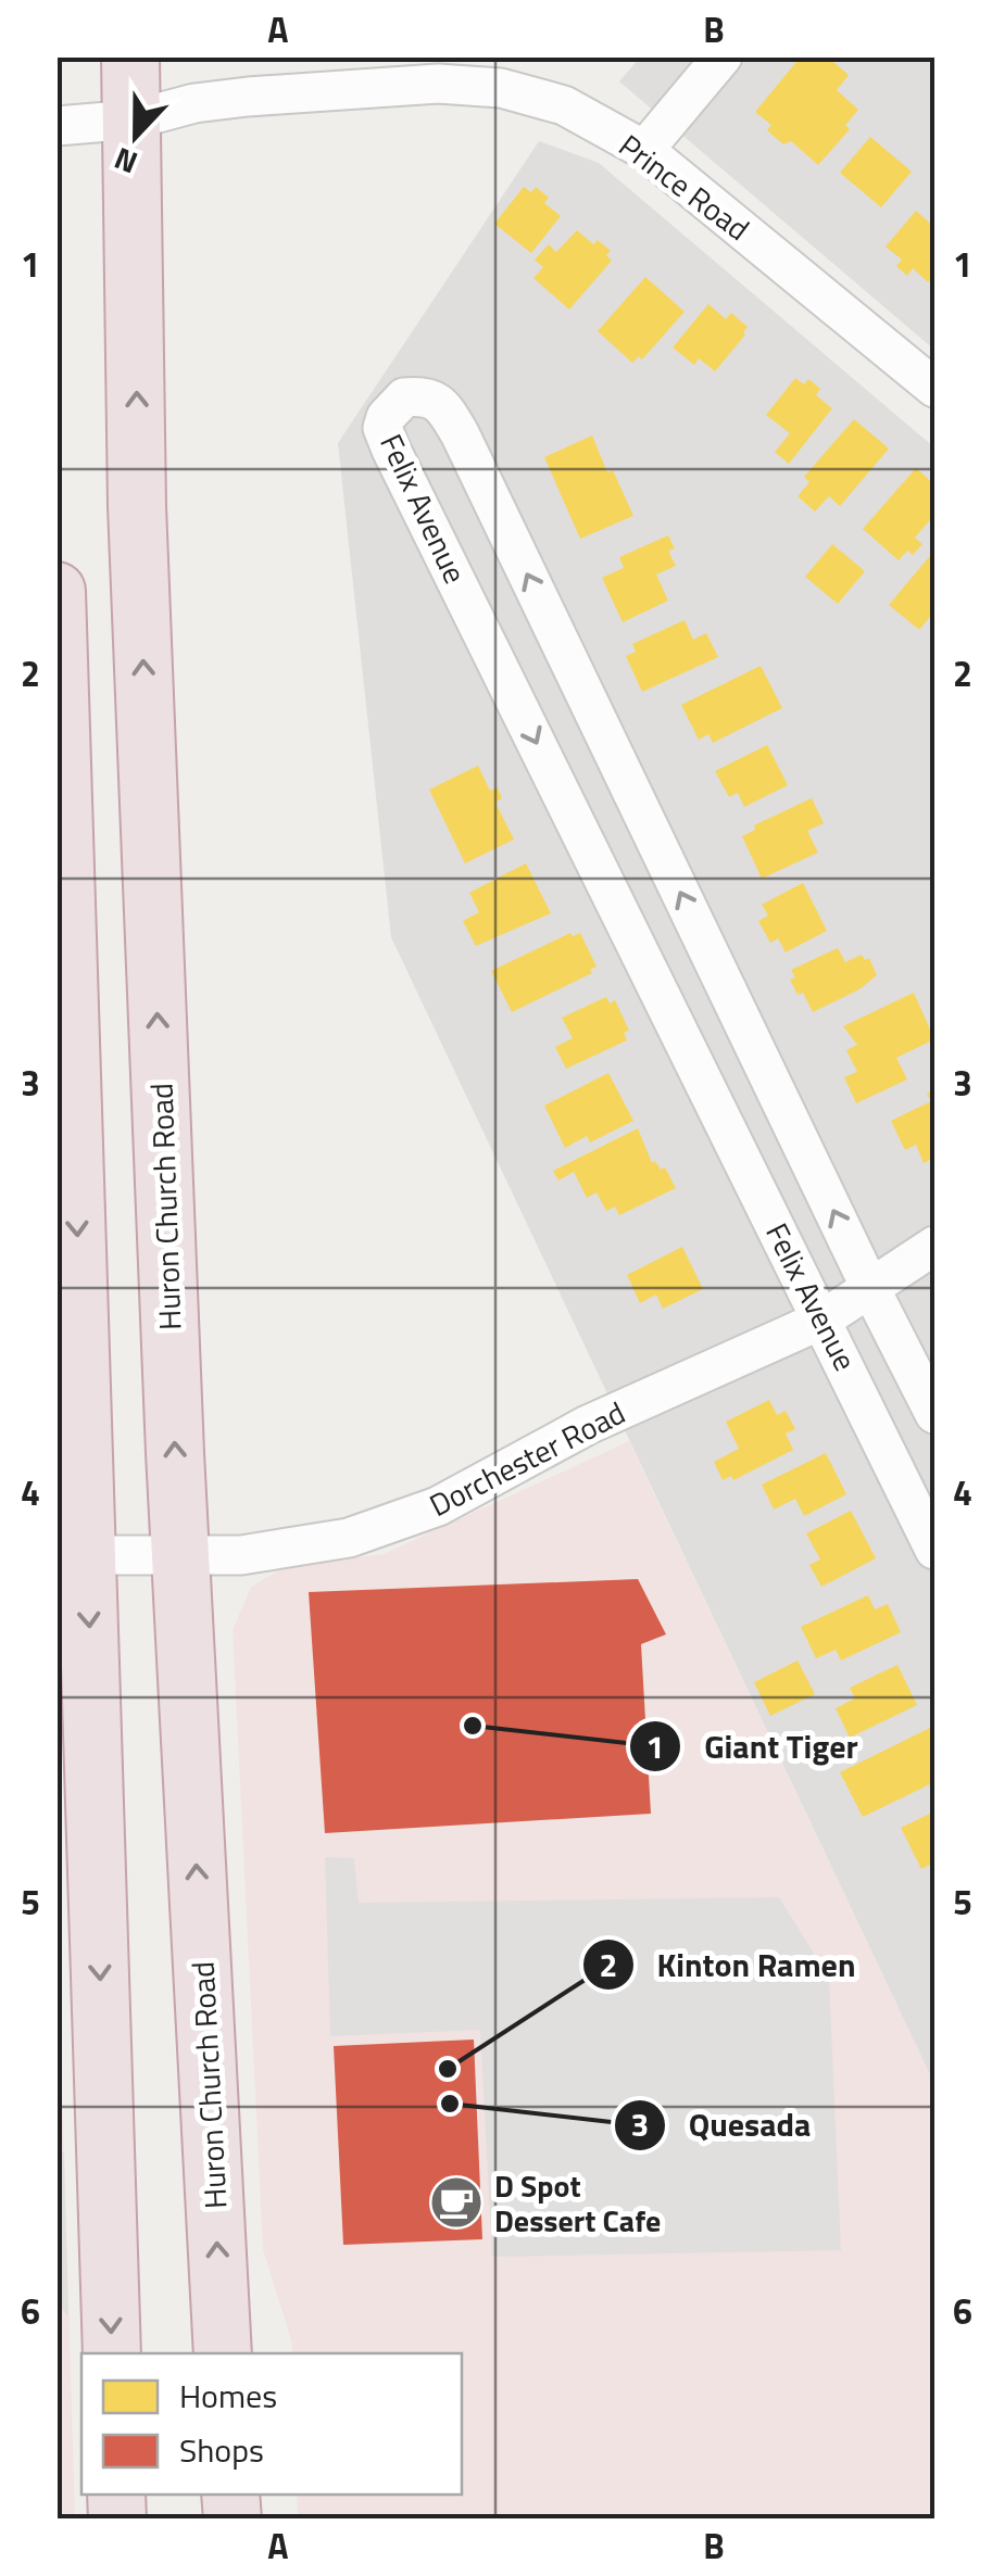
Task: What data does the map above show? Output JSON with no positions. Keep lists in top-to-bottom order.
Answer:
{
  "streets": {
    "highway": ["Huron Church Road"],
    "street": ["Prince Road", "Felix Avenue", "Dorchester Road"]
  },
  "crossings": [
    ["Prince Road", "Huron Church Road"],
    ["Felix Avenue", "Dorchester Road"],
    ["Huron Church Road", "Dorchester Road"]
  ],
  "places": {
    "other": ["Giant Tiger", "Kinton Ramen", "Quesada"],
    "cafe": ["D Spot Dessert Cafe"]
  },
  "legend": ["Homes", "Shops"],
  "north": "bottom",
  "grid": {
    "columns": ["A", "B"],
    "rows": [
      "1",
      "2",
      "3",
      "4",
      "5",
      "6"
    ]
  }
}
